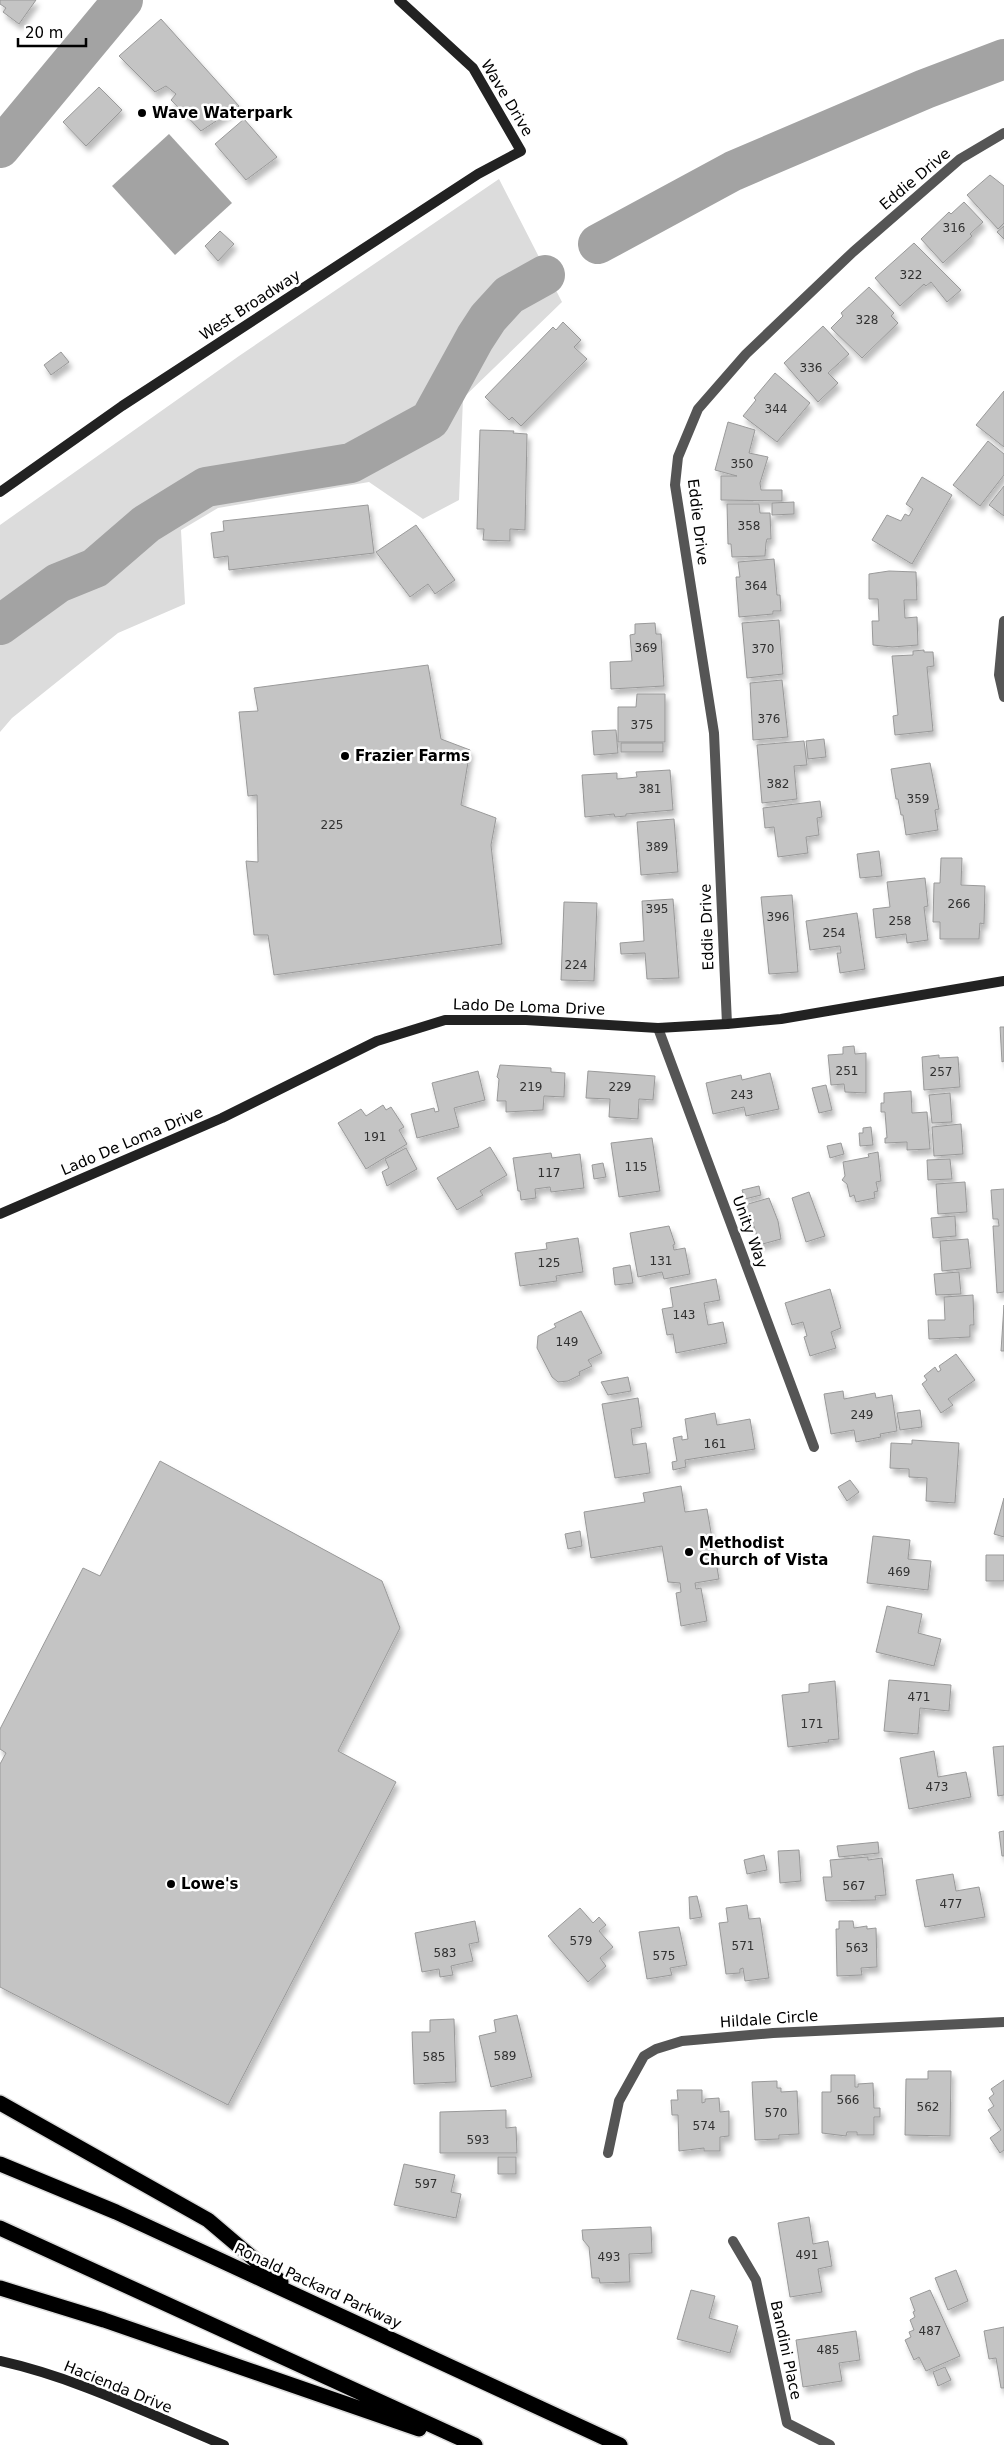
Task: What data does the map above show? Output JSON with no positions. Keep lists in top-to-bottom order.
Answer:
{
  "streets": {
    "highway": ["Ronald Packard Parkway"],
    "street": [
      "Wave Drive",
      "Eddie Drive",
      "West Broadway",
      "Lado De Loma Drive",
      "Unity Way",
      "Hildale Circle",
      "Bandini Place",
      "Hacienda Drive"
    ]
  },
  "crossings": [
    ["Wave Drive", "West Broadway"],
    ["Eddie Drive", "Lado De Loma Drive"],
    ["Lado De Loma Drive", "Unity Way"]
  ],
  "places": [
    "Wave Waterpark",
    "Frazier Farms",
    "Methodist Church of Vista",
    "Lowe's"
  ],
  "house_numbers": [
    "316",
    "322",
    "328",
    "336",
    "344",
    "350",
    "358",
    "364",
    "369",
    "370",
    "376",
    "375",
    "382",
    "381",
    "359",
    "225",
    "389",
    "266",
    "395",
    "396",
    "258",
    "254",
    "224",
    "251",
    "257",
    "219",
    "229",
    "243",
    "191",
    "115",
    "117",
    "131",
    "125",
    "143",
    "149",
    "249",
    "161",
    "469",
    "471",
    "171",
    "473",
    "567",
    "477",
    "579",
    "571",
    "563",
    "583",
    "575",
    "589",
    "585",
    "566",
    "562",
    "570",
    "574",
    "593",
    "597",
    "491",
    "493",
    "487",
    "485"
  ],
  "scale_bar": "20 m"
}
